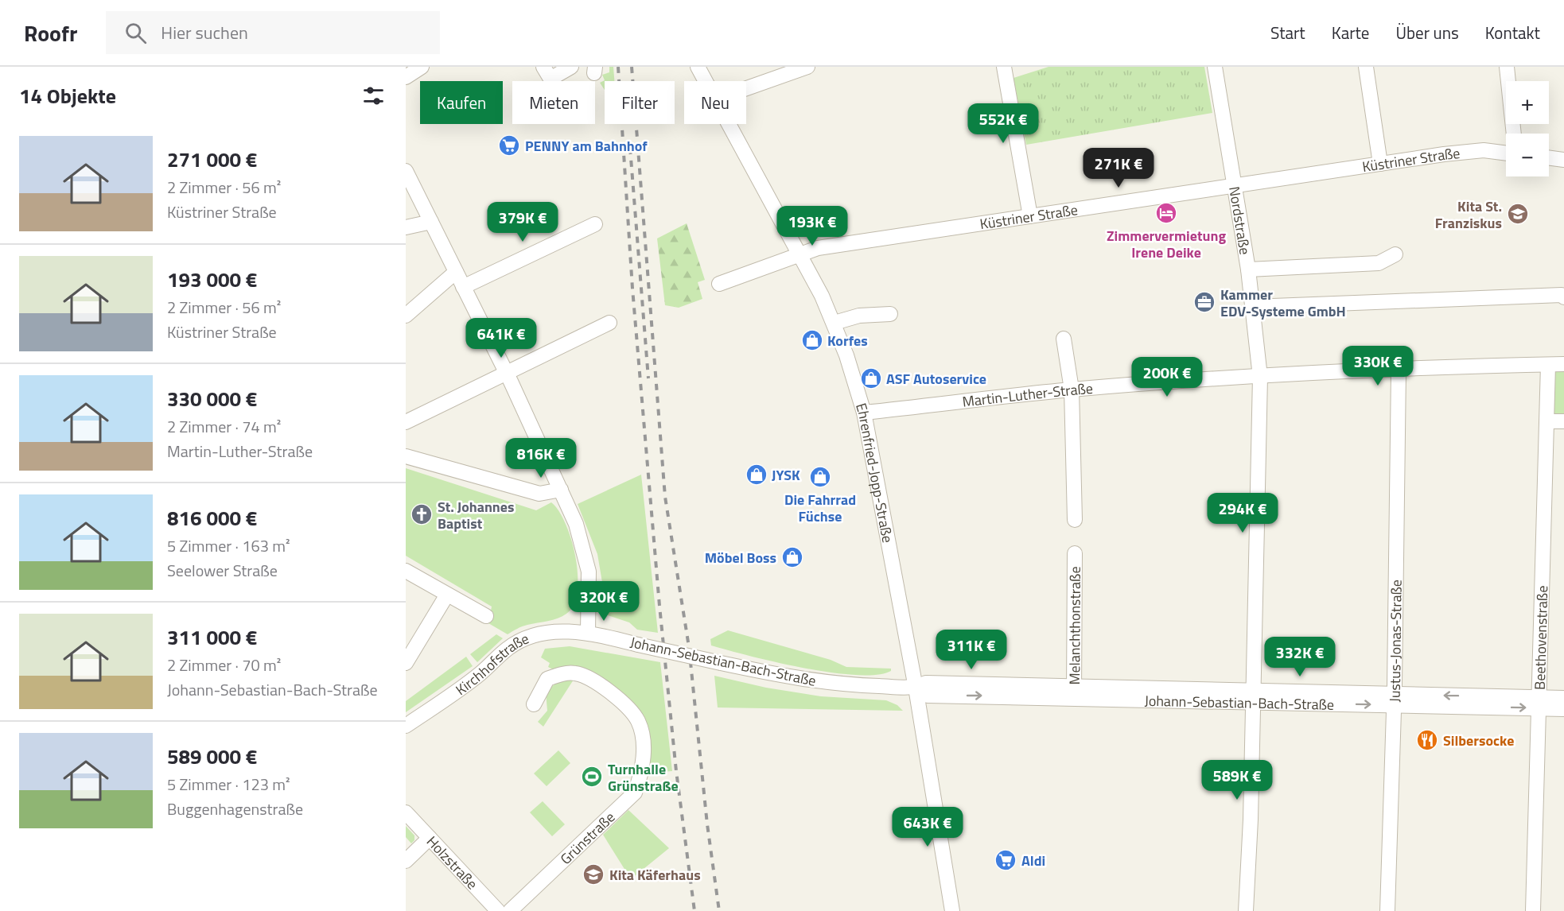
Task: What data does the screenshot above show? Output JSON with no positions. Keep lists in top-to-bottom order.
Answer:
{
  "streets": {
    "street": [
      "Küstriner Straße",
      "Nordstraße",
      "Martin-Luther-Straße",
      "Ehrenfried-Jopp-Straße",
      "Melanchthonstraße",
      "Beethovenstraße",
      "Justus-Jonas-Straße",
      "Johann-Sebastian-Bach-Straße",
      "Kirchhofstraße",
      "Grünstraße",
      "Holzstraße"
    ]
  },
  "crossings": [
    ["Küstriner Straße", "Nordstraße"],
    ["Küstriner Straße", "Ehrenfried-Jopp-Straße"],
    ["Nordstraße", "Martin-Luther-Straße"],
    ["Nordstraße", "Johann-Sebastian-Bach-Straße"],
    ["Martin-Luther-Straße", "Ehrenfried-Jopp-Straße"],
    ["Martin-Luther-Straße", "Beethovenstraße"],
    ["Martin-Luther-Straße", "Justus-Jonas-Straße"],
    ["Ehrenfried-Jopp-Straße", "Johann-Sebastian-Bach-Straße"],
    ["Melanchthonstraße", "Johann-Sebastian-Bach-Straße"],
    ["Beethovenstraße", "Johann-Sebastian-Bach-Straße"],
    ["Justus-Jonas-Straße", "Johann-Sebastian-Bach-Straße"],
    ["Johann-Sebastian-Bach-Straße", "Kirchhofstraße"]
  ],
  "places": {
    "supermarket": ["PENNY am Bahnhof", "Aldi"],
    "hotel": ["Zimmervermietung Irene Deike"],
    "school or university": ["Kita St. Franziskus", "Kita Käferhaus"],
    "office": ["Kammer EDV-Systeme GmbH"],
    "shop": [
      "Korfes",
      "ASF Autoservice",
      "JYSK",
      "Die Fahrrad Füchse",
      "Möbel Boss"
    ],
    "church": ["St. Johannes Baptist"],
    "restaurant": ["Silbersocke"],
    "sports": ["Turnhalle Grünstraße"]
  },
  "page": {
    "header": "Roofr",
    "search": "Hier suchen",
    "nav": [
      "Start",
      "Karte",
      "Über uns",
      "Kontakt"
    ],
    "heading": "14 Objekte",
    "map_buttons": ["+", "−"],
    "chip": [
      "Kaufen",
      "Mieten",
      "Filter",
      "Neu"
    ],
    "price": [
      "552K €",
      "271K €",
      "379K €",
      "193K €",
      "641K €",
      "330K €",
      "200K €",
      "816K €",
      "294K €",
      "320K €",
      "311K €",
      "332K €",
      "589K €",
      "643K €"
    ],
    "list": [
      {
        "name": "271 000 €",
        "note": "2 Zimmer · 56 m² · Küstriner Straße"
      },
      {
        "name": "193 000 €",
        "note": "2 Zimmer · 56 m² · Küstriner Straße"
      },
      {
        "name": "330 000 €",
        "note": "2 Zimmer · 74 m² · Martin-Luther-Straße"
      },
      {
        "name": "816 000 €",
        "note": "5 Zimmer · 163 m² · Seelower Straße"
      },
      {
        "name": "311 000 €",
        "note": "2 Zimmer · 70 m² · Johann-Sebastian-Bach-Straße"
      },
      {
        "name": "589 000 €",
        "note": "5 Zimmer · 123 m² · Buggenhagenstraße"
      }
    ]
  }
}
